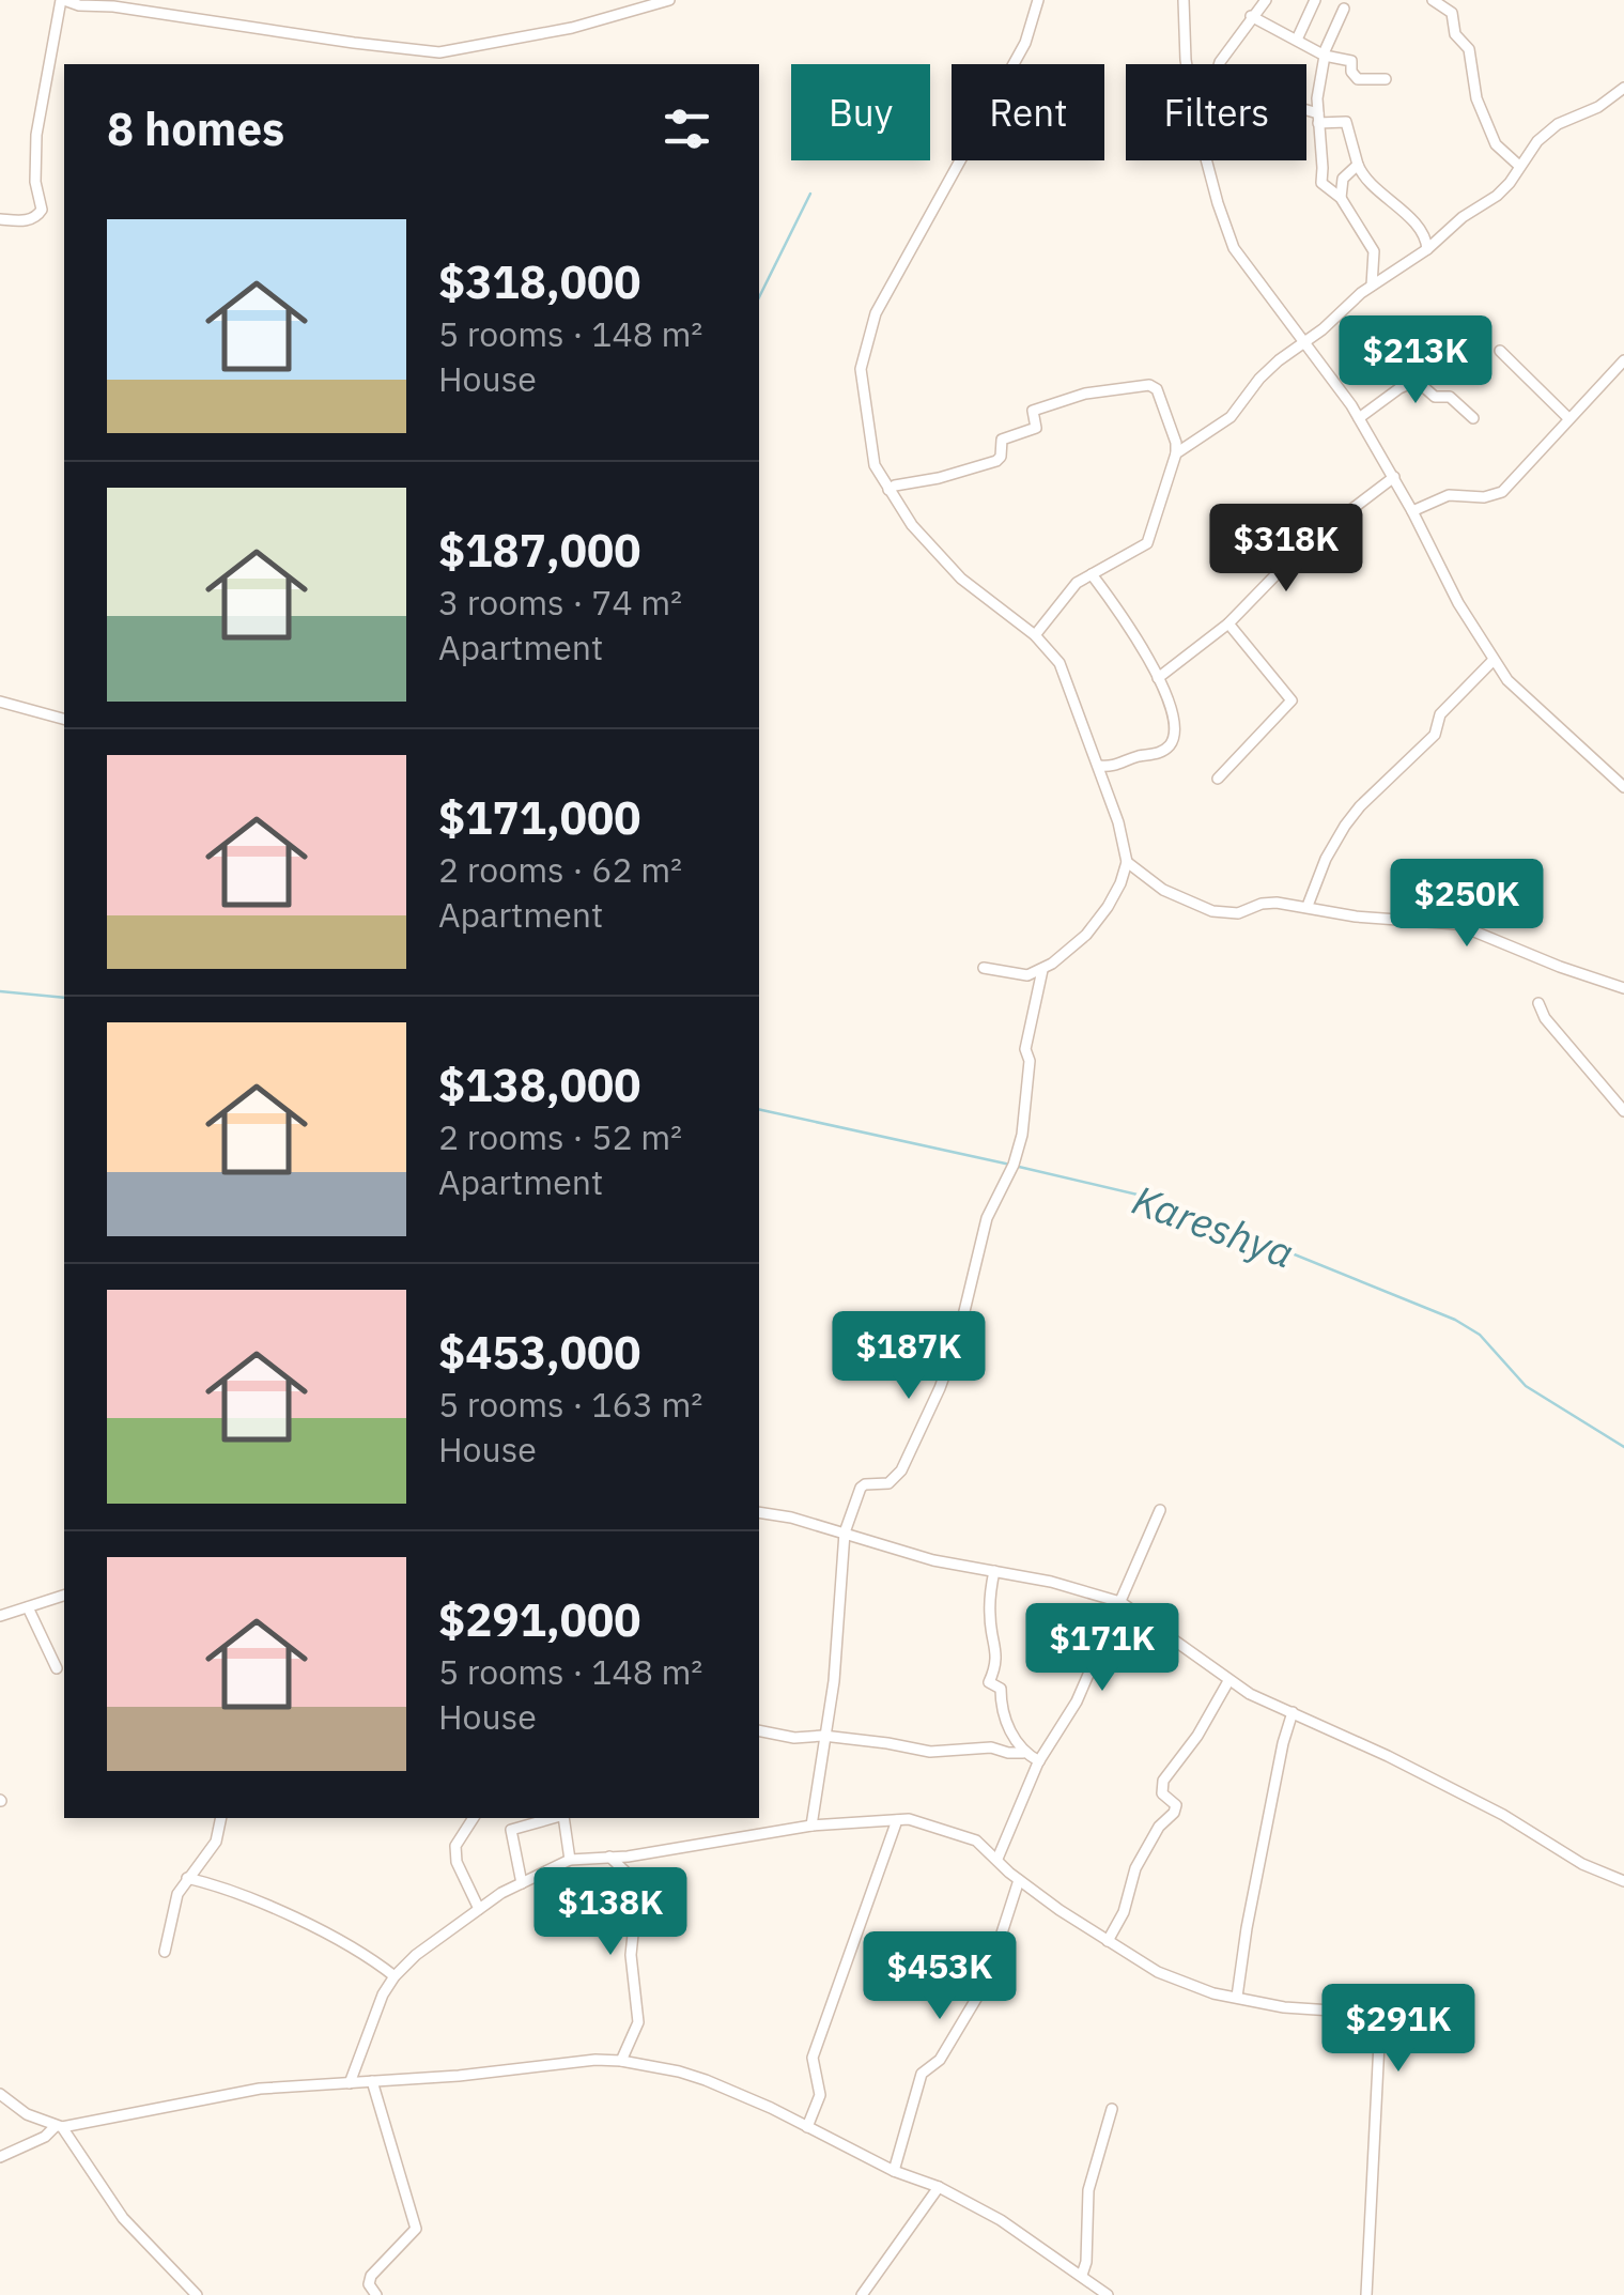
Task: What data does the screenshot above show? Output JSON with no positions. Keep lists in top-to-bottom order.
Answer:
{
  "water": ["Kareshya"],
  "page": {
    "chip": ["Buy", "Rent", "Filters"],
    "heading": "8 homes",
    "list": [
      {
        "name": "$318,000",
        "note": "5 rooms · 148 m² · House"
      },
      {
        "name": "$187,000",
        "note": "3 rooms · 74 m² · Apartment"
      },
      {
        "name": "$171,000",
        "note": "2 rooms · 62 m² · Apartment"
      },
      {
        "name": "$138,000",
        "note": "2 rooms · 52 m² · Apartment"
      },
      {
        "name": "$453,000",
        "note": "5 rooms · 163 m² · House"
      },
      {
        "name": "$291,000",
        "note": "5 rooms · 148 m² · House"
      }
    ],
    "price": [
      "$213K",
      "$318K",
      "$250K",
      "$187K",
      "$171K",
      "$138K",
      "$453K",
      "$291K"
    ]
  }
}
